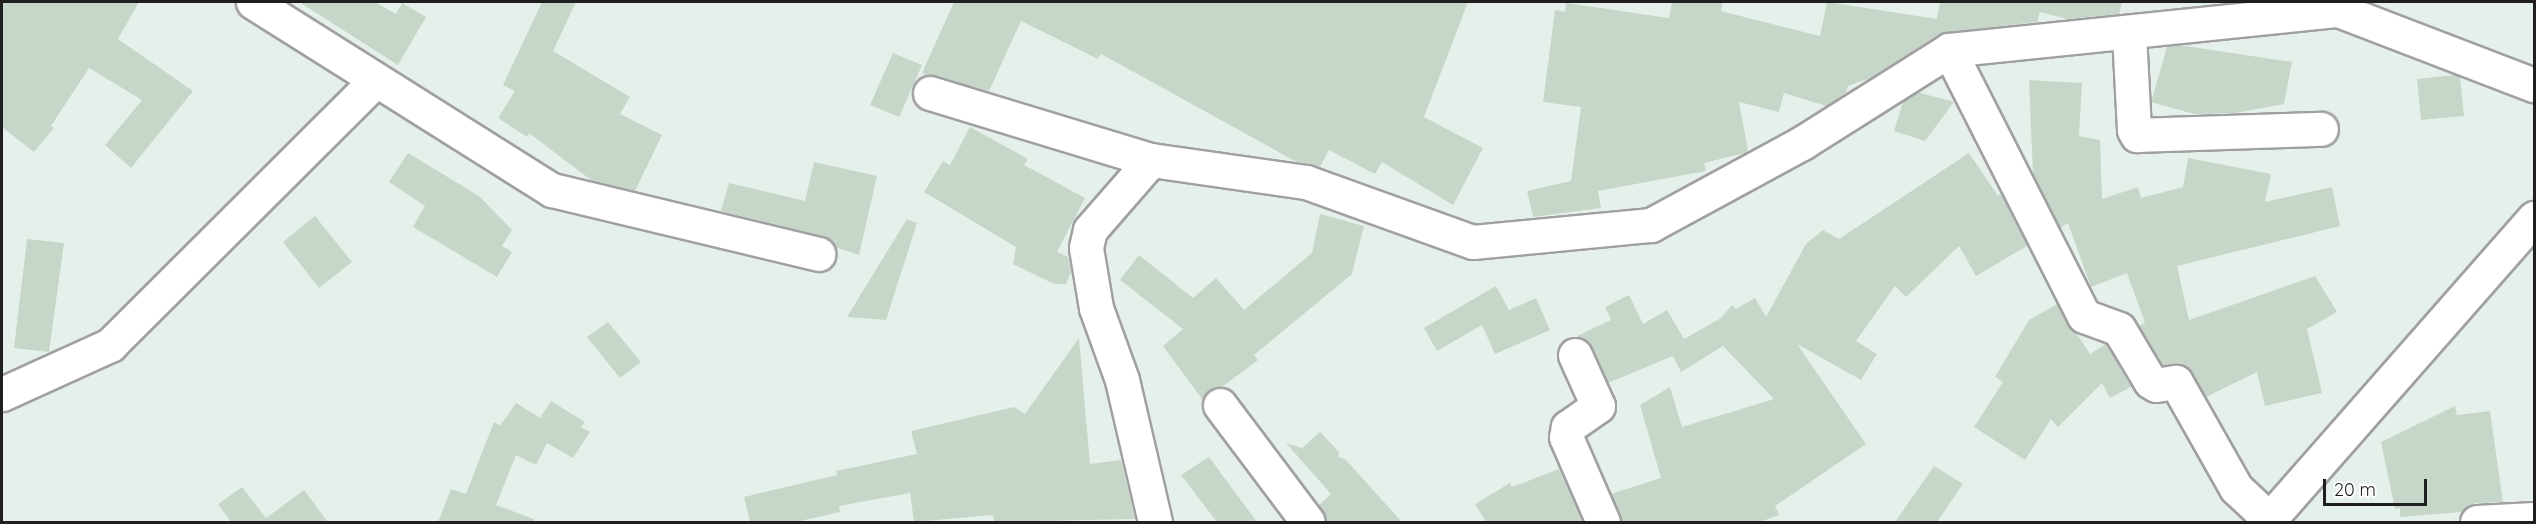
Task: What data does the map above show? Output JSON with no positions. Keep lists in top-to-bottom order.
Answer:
{
  "scale_bar": "20 m"
}
